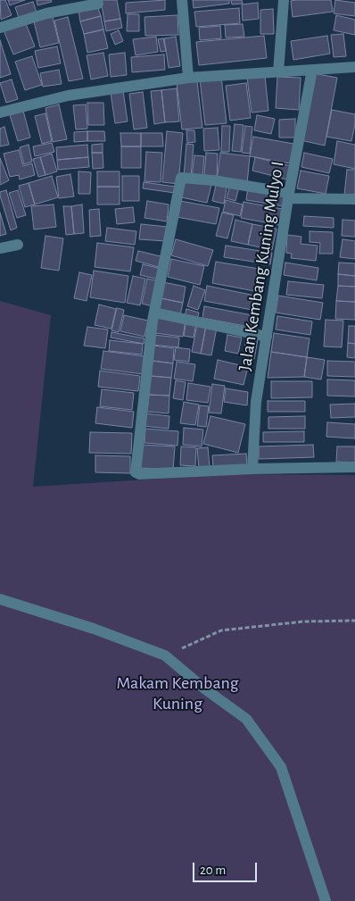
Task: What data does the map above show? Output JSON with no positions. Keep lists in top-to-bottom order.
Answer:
{
  "streets": {
    "street": ["Jalan Kembang Kuning Mulyo I"]
  },
  "parks": ["Makam Kembang Kuning"],
  "scale_bar": "20 m"
}
